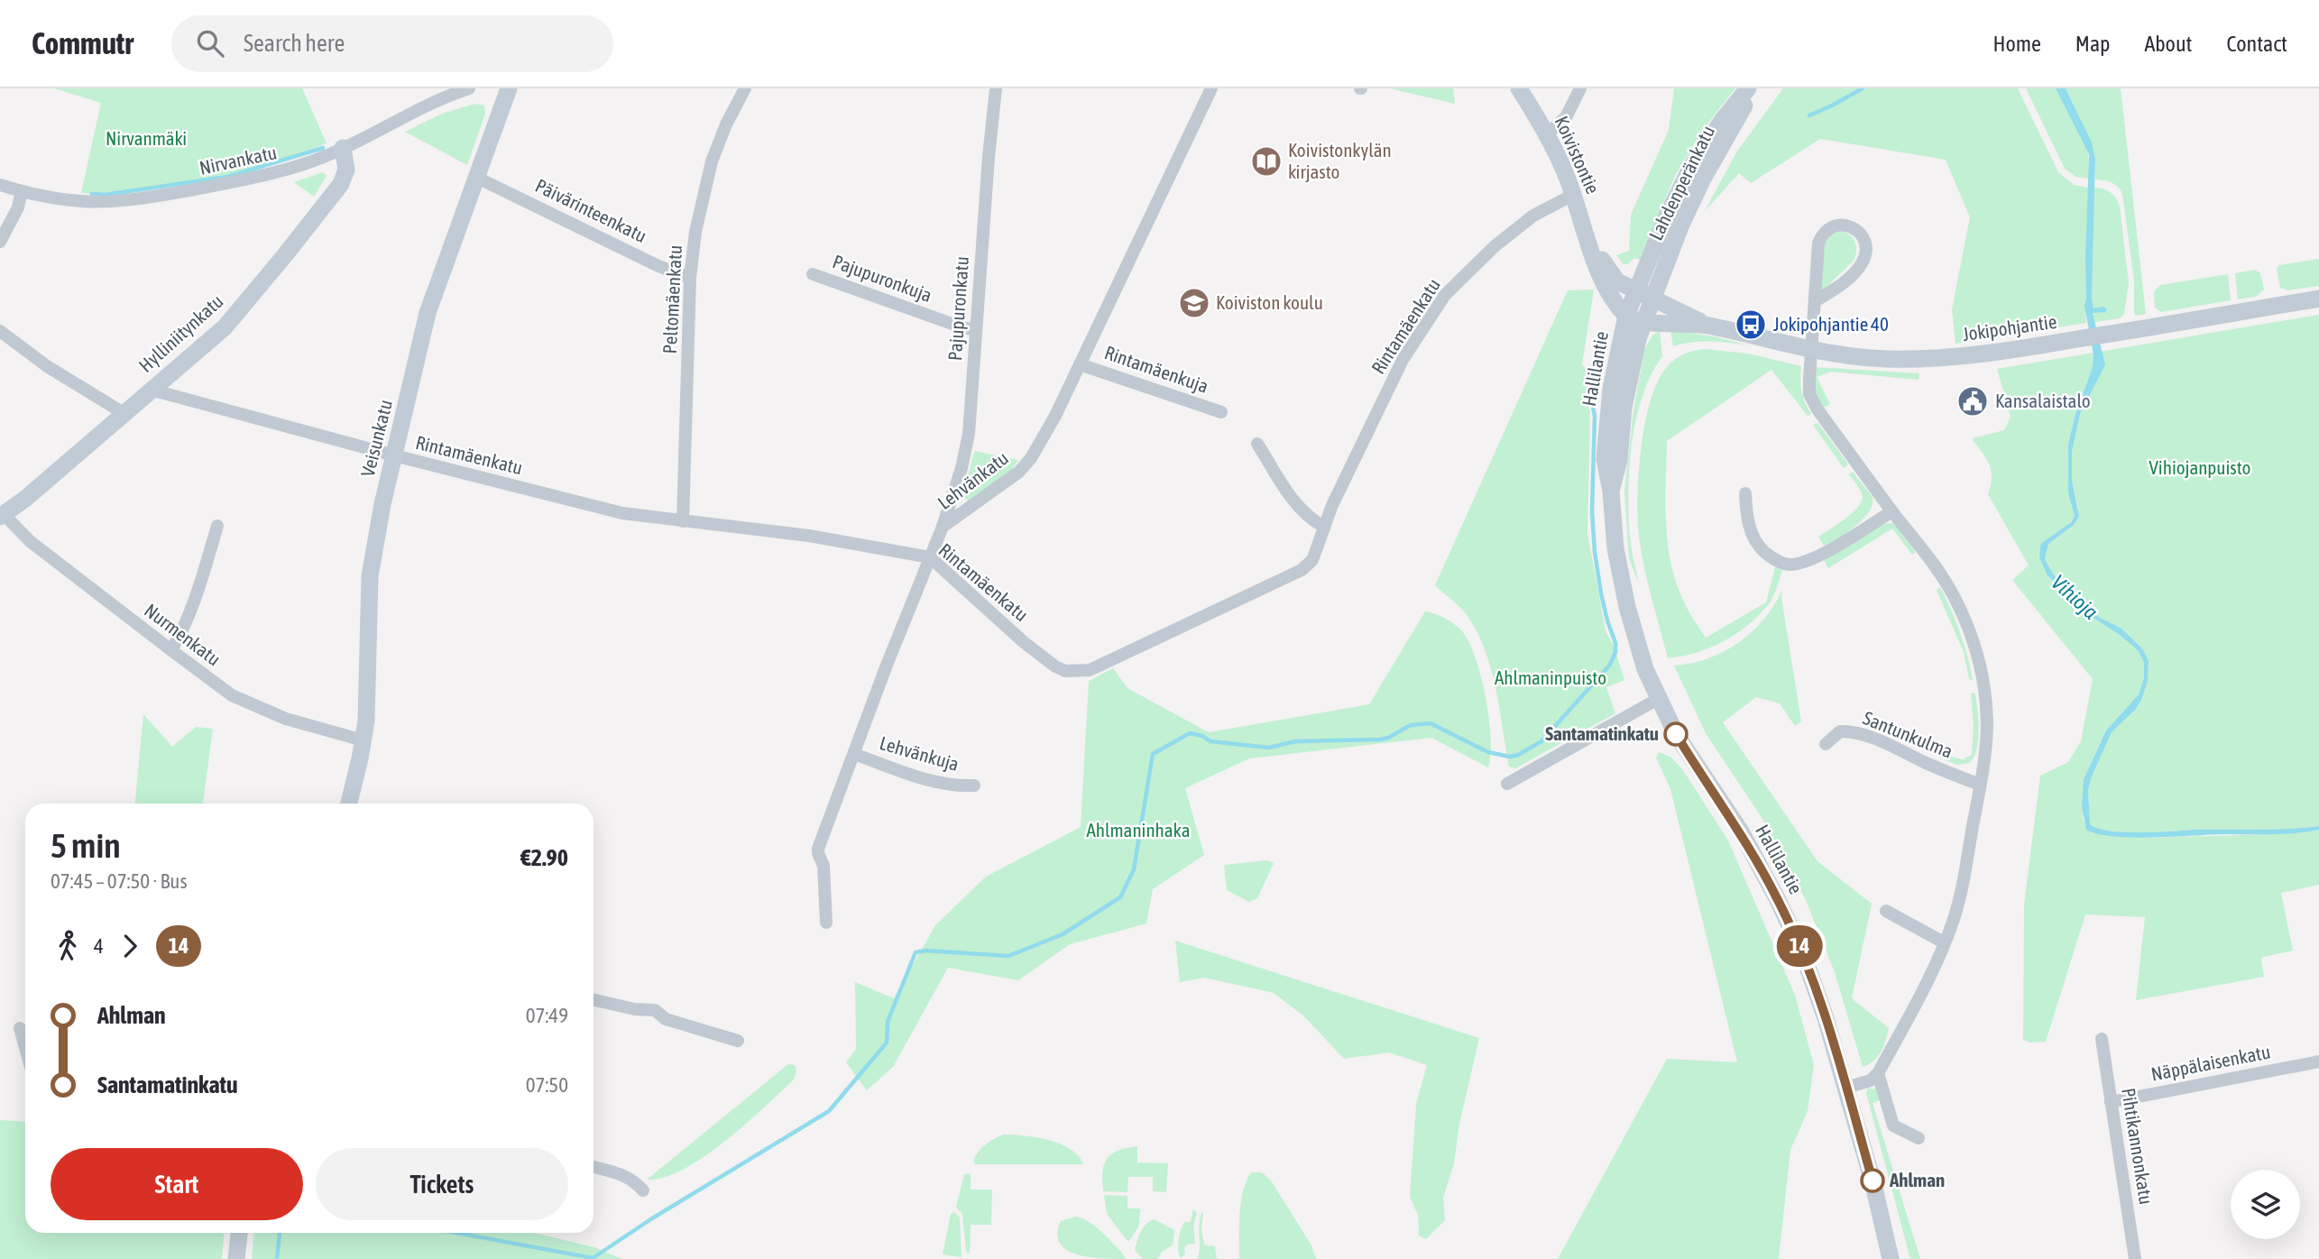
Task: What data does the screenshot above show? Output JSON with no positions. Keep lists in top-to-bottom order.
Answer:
{
  "streets": {
    "main road": [
      "Koivistontie",
      "Lahdenperänkatu",
      "Jokipohjantie",
      "Hylliniitynkatu",
      "Hallilantie",
      "Veisunkatu"
    ],
    "street": [
      "Nirvankatu",
      "Päivärinteenkatu",
      "Pajupuronkuja",
      "Peltomäenkatu",
      "Pajupuronkatu",
      "Rintamäenkatu",
      "Rintamäenkuja",
      "Lehvänkatu",
      "Nurmenkatu",
      "Santunkulma",
      "Lehvänkuja",
      "Näppälaisenkatu",
      "Pihtikannonkatu"
    ]
  },
  "crossings": [
    ["Koivistontie", "Lahdenperänkatu"],
    ["Koivistontie", "Rintamäenkatu"],
    ["Koivistontie", "Jokipohjantie"],
    ["Koivistontie", "Hallilantie"],
    ["Nirvankatu", "Hylliniitynkatu"],
    ["Lahdenperänkatu", "Jokipohjantie"],
    ["Lahdenperänkatu", "Hallilantie"],
    ["Päivärinteenkatu", "Peltomäenkatu"],
    ["Päivärinteenkatu", "Veisunkatu"],
    ["Pajupuronkuja", "Pajupuronkatu"],
    ["Peltomäenkatu", "Rintamäenkatu"],
    ["Pajupuronkatu", "Lehvänkatu"],
    ["Rintamäenkatu", "Hylliniitynkatu"],
    ["Rintamäenkatu", "Veisunkatu"],
    ["Rintamäenkatu", "Lehvänkatu"],
    ["Jokipohjantie", "Hallilantie"],
    ["Hylliniitynkatu", "Nurmenkatu"],
    ["Rintamäenkuja", "Lehvänkatu"],
    ["Veisunkatu", "Nurmenkatu"],
    ["Lehvänkatu", "Lehvänkuja"],
    ["Näppälaisenkatu", "Pihtikannonkatu"]
  ],
  "water": ["Vihioja"],
  "parks": [
    "Nirvanmäki",
    "Vihiojanpuisto",
    "Ahlmaninpuisto",
    "Ahlmaninhaka"
  ],
  "places": {
    "library": ["Koivistonkylän kirjasto"],
    "school or university": ["Koiviston koulu"],
    "bus stop": ["Jokipohjantie 40"],
    "public building": ["Kansalaistalo"],
    "other": ["Santamatinkatu", "Ahlman"]
  },
  "lines": ["bus line 14"],
  "page": {
    "header": "Commutr",
    "search": "Search here",
    "nav": [
      "Home",
      "Map",
      "About",
      "Contact"
    ],
    "on_map": "14",
    "heading": ["5 min", "07:45 – 07:50 · Bus", "€2.90"],
    "legs": ["4", "14"],
    "list": [
      {
        "name": "Ahlman",
        "value": "07:49"
      },
      {
        "name": "Santamatinkatu",
        "value": "07:50"
      }
    ],
    "buttons": ["Start", "Tickets"]
  }
}
